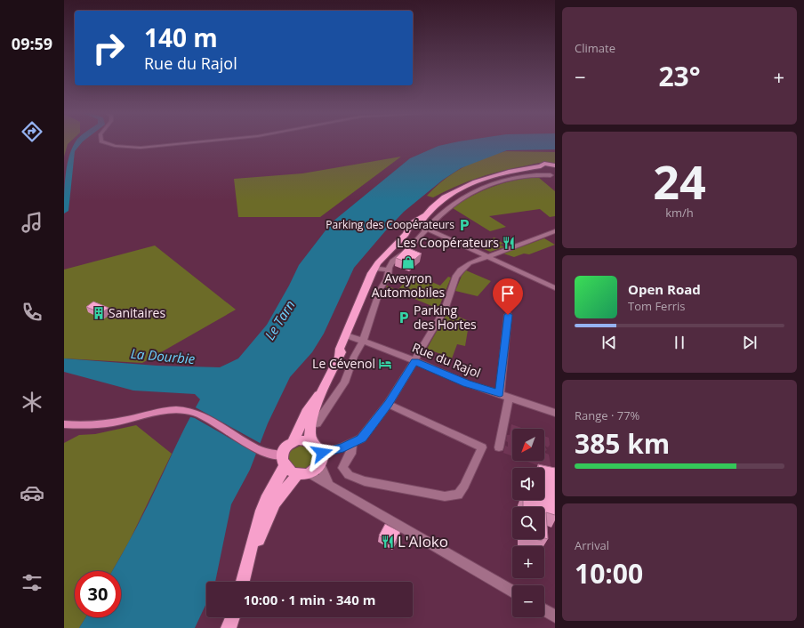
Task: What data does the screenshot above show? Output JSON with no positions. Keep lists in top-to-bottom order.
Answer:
{
  "streets": {
    "street": ["Rue du Rajol"]
  },
  "water": ["Le Tarn", "La Dourbie"],
  "places": {
    "parking": ["Parking des Coopérateurs", "Parking des Hortes"],
    "restaurant": ["Les Coopérateurs", "L'Aloko"],
    "shop": ["Aveyron Automobiles"],
    "building": ["Sanitaires"],
    "hotel": ["Le Cévenol"]
  },
  "north": "bottom left",
  "page": {
    "tabs": "09:59",
    "tile": [
      "Climate",
      ["24", "km/h"],
      ["Range · 77%", "385 km"],
      ["Arrival", "10:00"]
    ],
    "turn": ["140 m", "Rue du Rajol"],
    "heat": ["−", "23°", "+"],
    "song": ["Open Road", "Tom Ferris"],
    "map_buttons": ["+", "−"],
    "limit": "30",
    "trip": "10:00 · 1 min · 340 m"
  }
}
